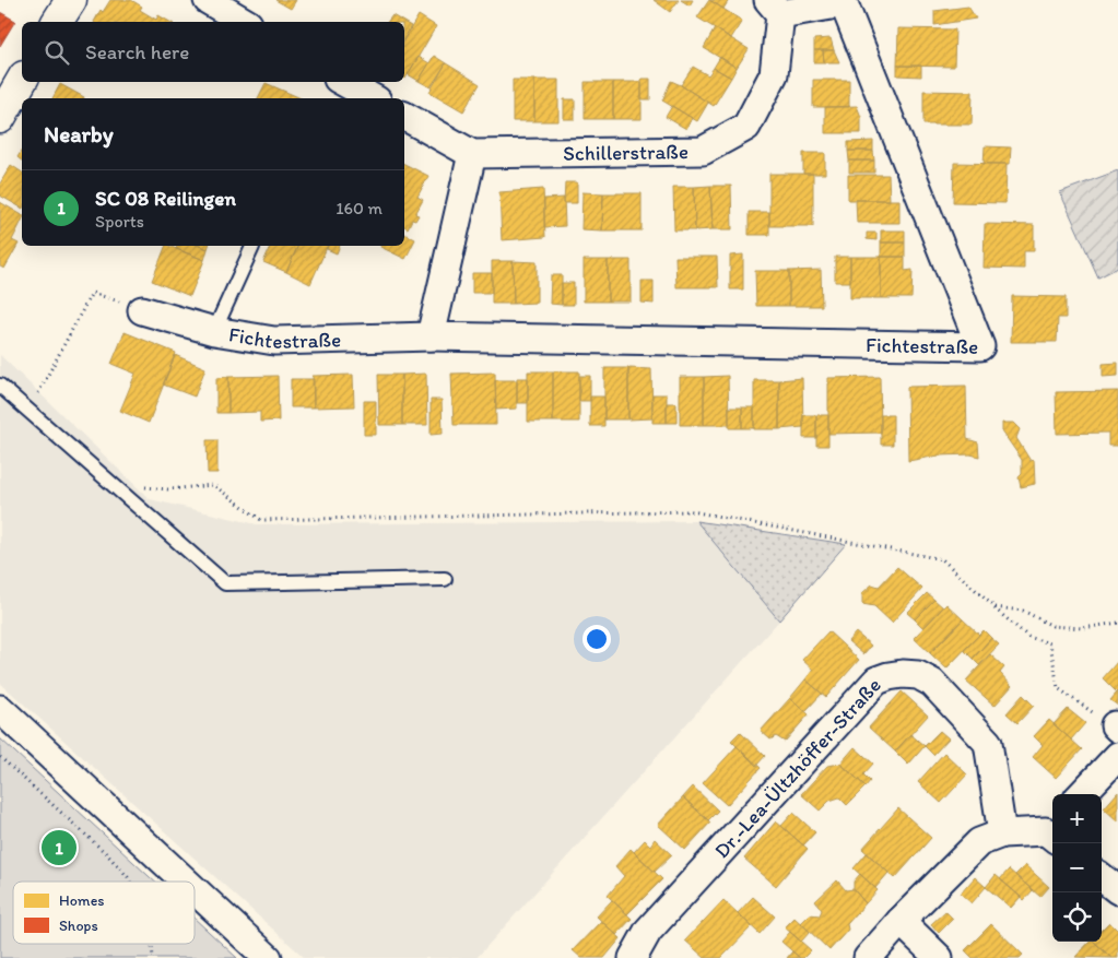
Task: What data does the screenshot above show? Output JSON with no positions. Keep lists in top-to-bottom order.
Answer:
{
  "streets": {
    "street": ["Schillerstraße", "Fichtestraße", "Dr.-Lea-Ültzhöffer-Straße"]
  },
  "crossings": [
    ["Schillerstraße", "Fichtestraße"]
  ],
  "legend": ["Homes", "Shops"],
  "page": {
    "search": "Search here",
    "heading": "Nearby",
    "list": [
      {
        "mark": "1",
        "name": "SC 08 Reilingen",
        "note": "Sports",
        "value": "160 m"
      }
    ],
    "map_buttons": ["+", "−"],
    "pins": "1"
  }
}
